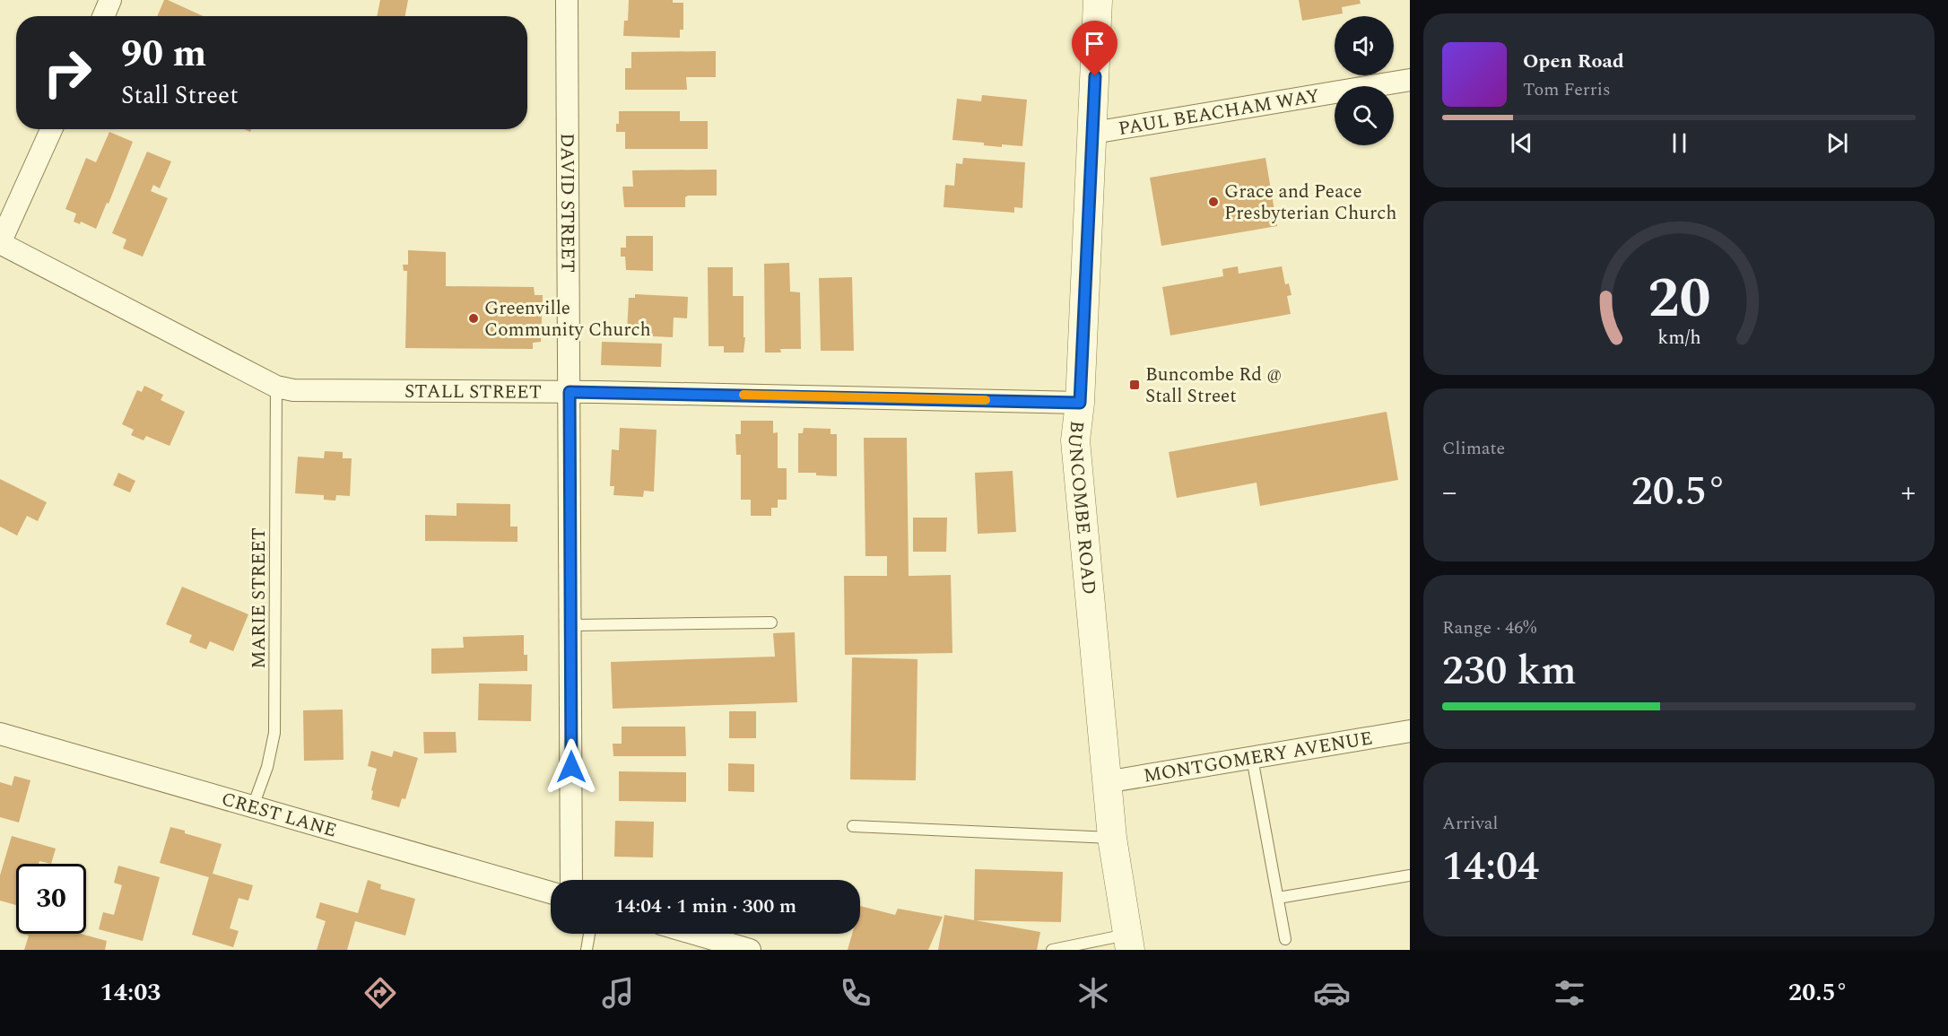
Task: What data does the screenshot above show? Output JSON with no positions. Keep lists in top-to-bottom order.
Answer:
{
  "streets": {
    "street": [
      "PAUL BEACHAM WAY",
      "DAVID STREET",
      "STALL STREET",
      "BUNCOMBE ROAD",
      "MONTGOMERY AVENUE",
      "CREST LANE"
    ],
    "lane": ["MARIE STREET"]
  },
  "crossings": [
    ["PAUL BEACHAM WAY", "BUNCOMBE ROAD"],
    ["DAVID STREET", "STALL STREET"],
    ["STALL STREET", "BUNCOMBE ROAD"],
    ["STALL STREET", "MARIE STREET"],
    ["BUNCOMBE ROAD", "MONTGOMERY AVENUE"],
    ["MARIE STREET", "CREST LANE"]
  ],
  "places": {
    "other": ["Grace and Peace Presbyterian Church", "Greenville Community Church"],
    "transit": ["Buncombe Rd @ Stall Street"]
  },
  "page": {
    "turn": ["90 m", "Stall Street"],
    "song": ["Open Road", "Tom Ferris"],
    "tile": [
      "Climate",
      ["Range · 46%", "230 km"],
      ["Arrival", "14:04"]
    ],
    "heat": ["−", "20.5°", "+"],
    "limit": "30",
    "trip": "14:04 · 1 min · 300 m",
    "tabs": ["14:03", "20.5°"],
    "gauge": ["20", "km/h"]
  }
}
